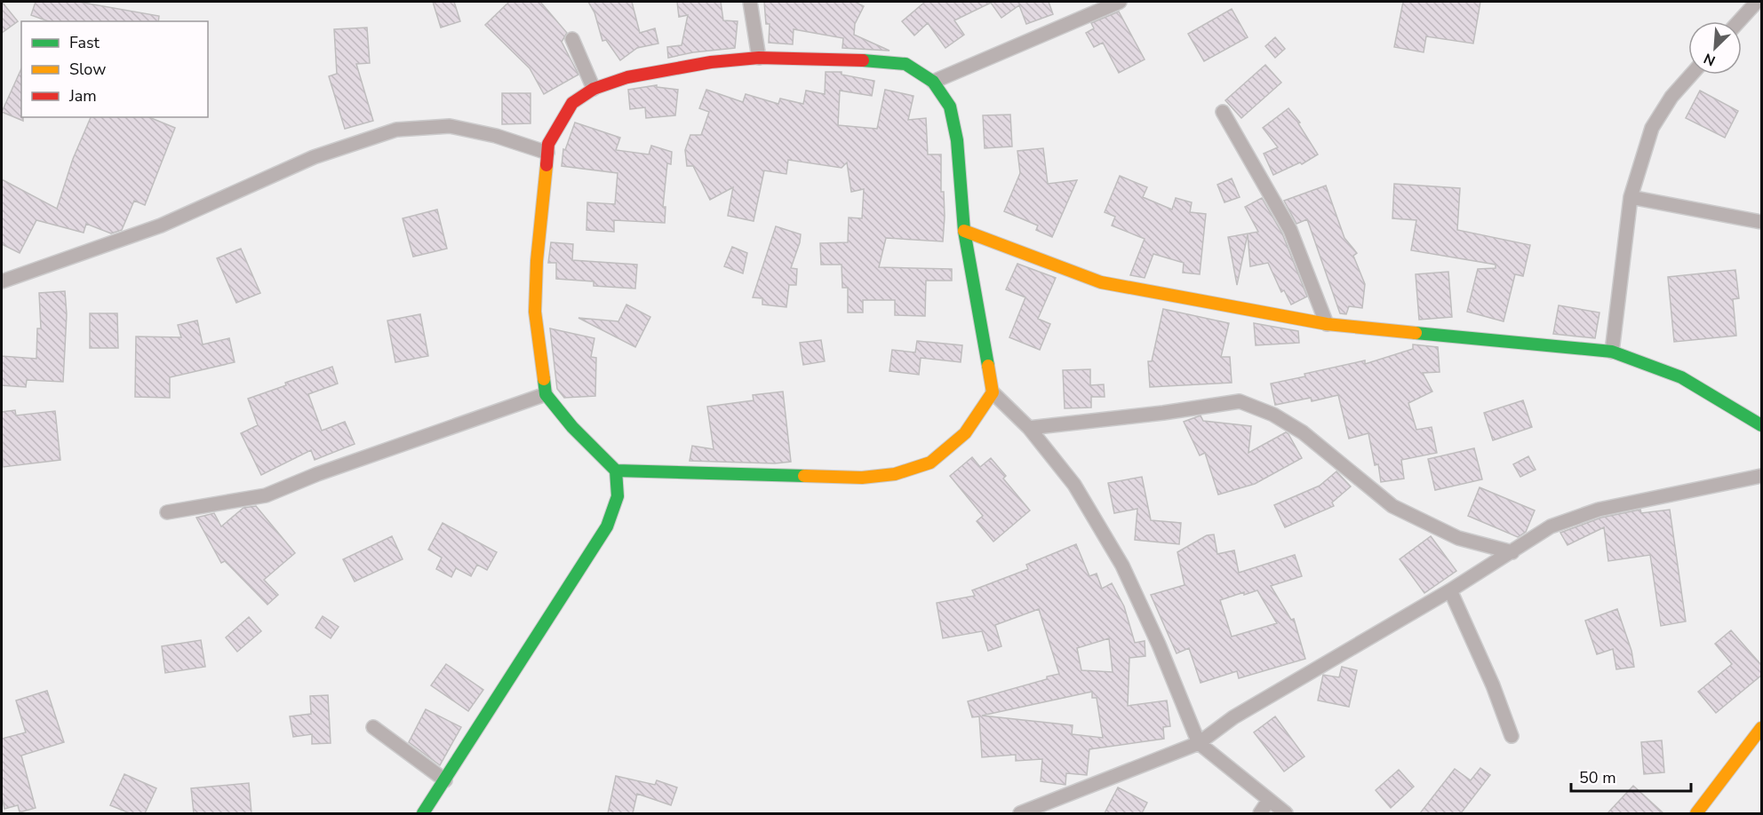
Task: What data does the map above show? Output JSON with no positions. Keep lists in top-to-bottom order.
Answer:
{
  "legend": ["Fast", "Slow", "Jam"],
  "scale_bar": "50 m",
  "north": "bottom left"
}
